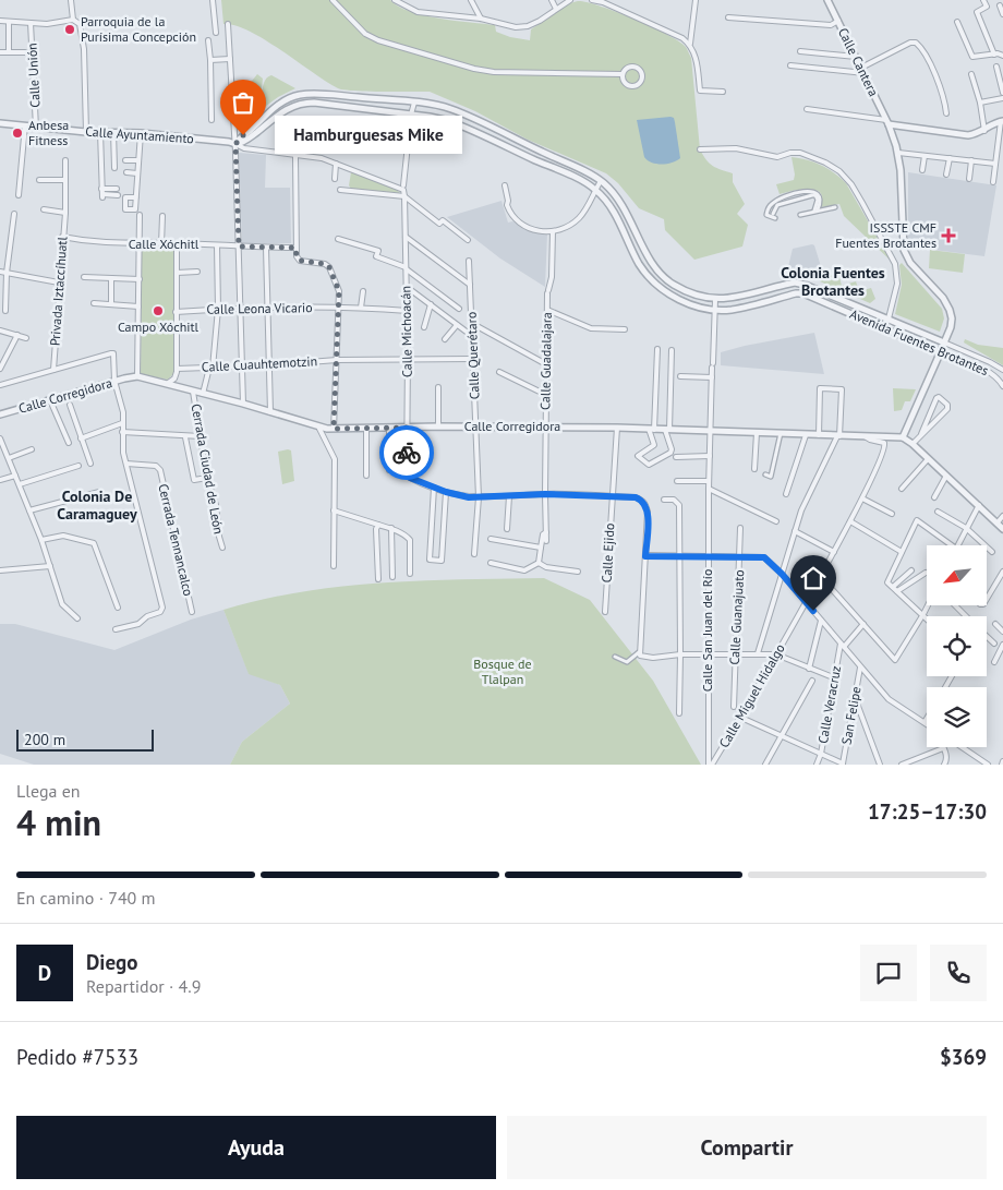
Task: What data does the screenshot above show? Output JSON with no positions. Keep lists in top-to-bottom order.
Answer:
{
  "streets": {
    "street": [
      "Calle Cantera",
      "Calle Unión",
      "Calle Ayuntamiento",
      "Calle Xóchitl",
      "Privada Iztaccíhuatl",
      "Calle Leona Vicario",
      "Calle Michoacán",
      "Avenida Fuentes Brotantes",
      "Calle Querétaro",
      "Calle Guadalajara",
      "Calle Cuauhtemotzin",
      "Calle Corregidora",
      "Cerrada Ciudad de León",
      "Cerrada Tennancalco",
      "Calle Ejido",
      "Calle Guanajuato",
      "Calle San Juan del Río",
      "Calle Miguel Hidalgo",
      "Calle Veracruz",
      "San Felipe"
    ]
  },
  "crossings": [
    ["Calle Cantera", "Avenida Fuentes Brotantes"],
    ["Calle Cantera", "Calle Corregidora"],
    ["Calle Unión", "Calle Ayuntamiento"],
    ["Calle Ayuntamiento", "Calle Michoacán"],
    ["Calle Ayuntamiento", "Avenida Fuentes Brotantes"],
    ["Calle Xóchitl", "Privada Iztaccíhuatl"],
    ["Calle Leona Vicario", "Calle Michoacán"],
    ["Calle Michoacán", "Avenida Fuentes Brotantes"],
    ["Calle Michoacán", "Calle Cuauhtemotzin"],
    ["Calle Michoacán", "Calle Corregidora"],
    ["Avenida Fuentes Brotantes", "Calle San Juan del Río"],
    ["Calle Querétaro", "Calle Cuauhtemotzin"],
    ["Calle Querétaro", "Calle Corregidora"],
    ["Calle Guadalajara", "Calle Corregidora"],
    ["Calle Corregidora", "Cerrada Ciudad de León"],
    ["Calle Corregidora", "Calle Ejido"],
    ["Calle Corregidora", "Calle San Juan del Río"],
    ["Calle Corregidora", "Calle Miguel Hidalgo"]
  ],
  "districts": ["Colonia Fuentes Brotantes", "Colonia De Caramaguey"],
  "parks": ["Bosque de Tlalpan"],
  "places": {
    "other": [
      "Parroquia de la Purísima Concepción",
      "Anbesa Fitness",
      "Hamburguesas Mike",
      "Campo Xóchitl"
    ],
    "health": ["ISSSTE CMF Fuentes Brotantes"]
  },
  "scale_bar": "200 m",
  "north": "bottom left",
  "page": {
    "bubble": "Hamburguesas Mike",
    "scale": "200 m",
    "heading": ["4 min", "Llega en", "17:25–17:30"],
    "panel": [
      "Diego",
      "Repartidor · 4.9",
      "Pedido #7533",
      "$369"
    ],
    "bar": "En camino · 740 m",
    "round": "D",
    "buttons": ["Ayuda", "Compartir"]
  }
}
